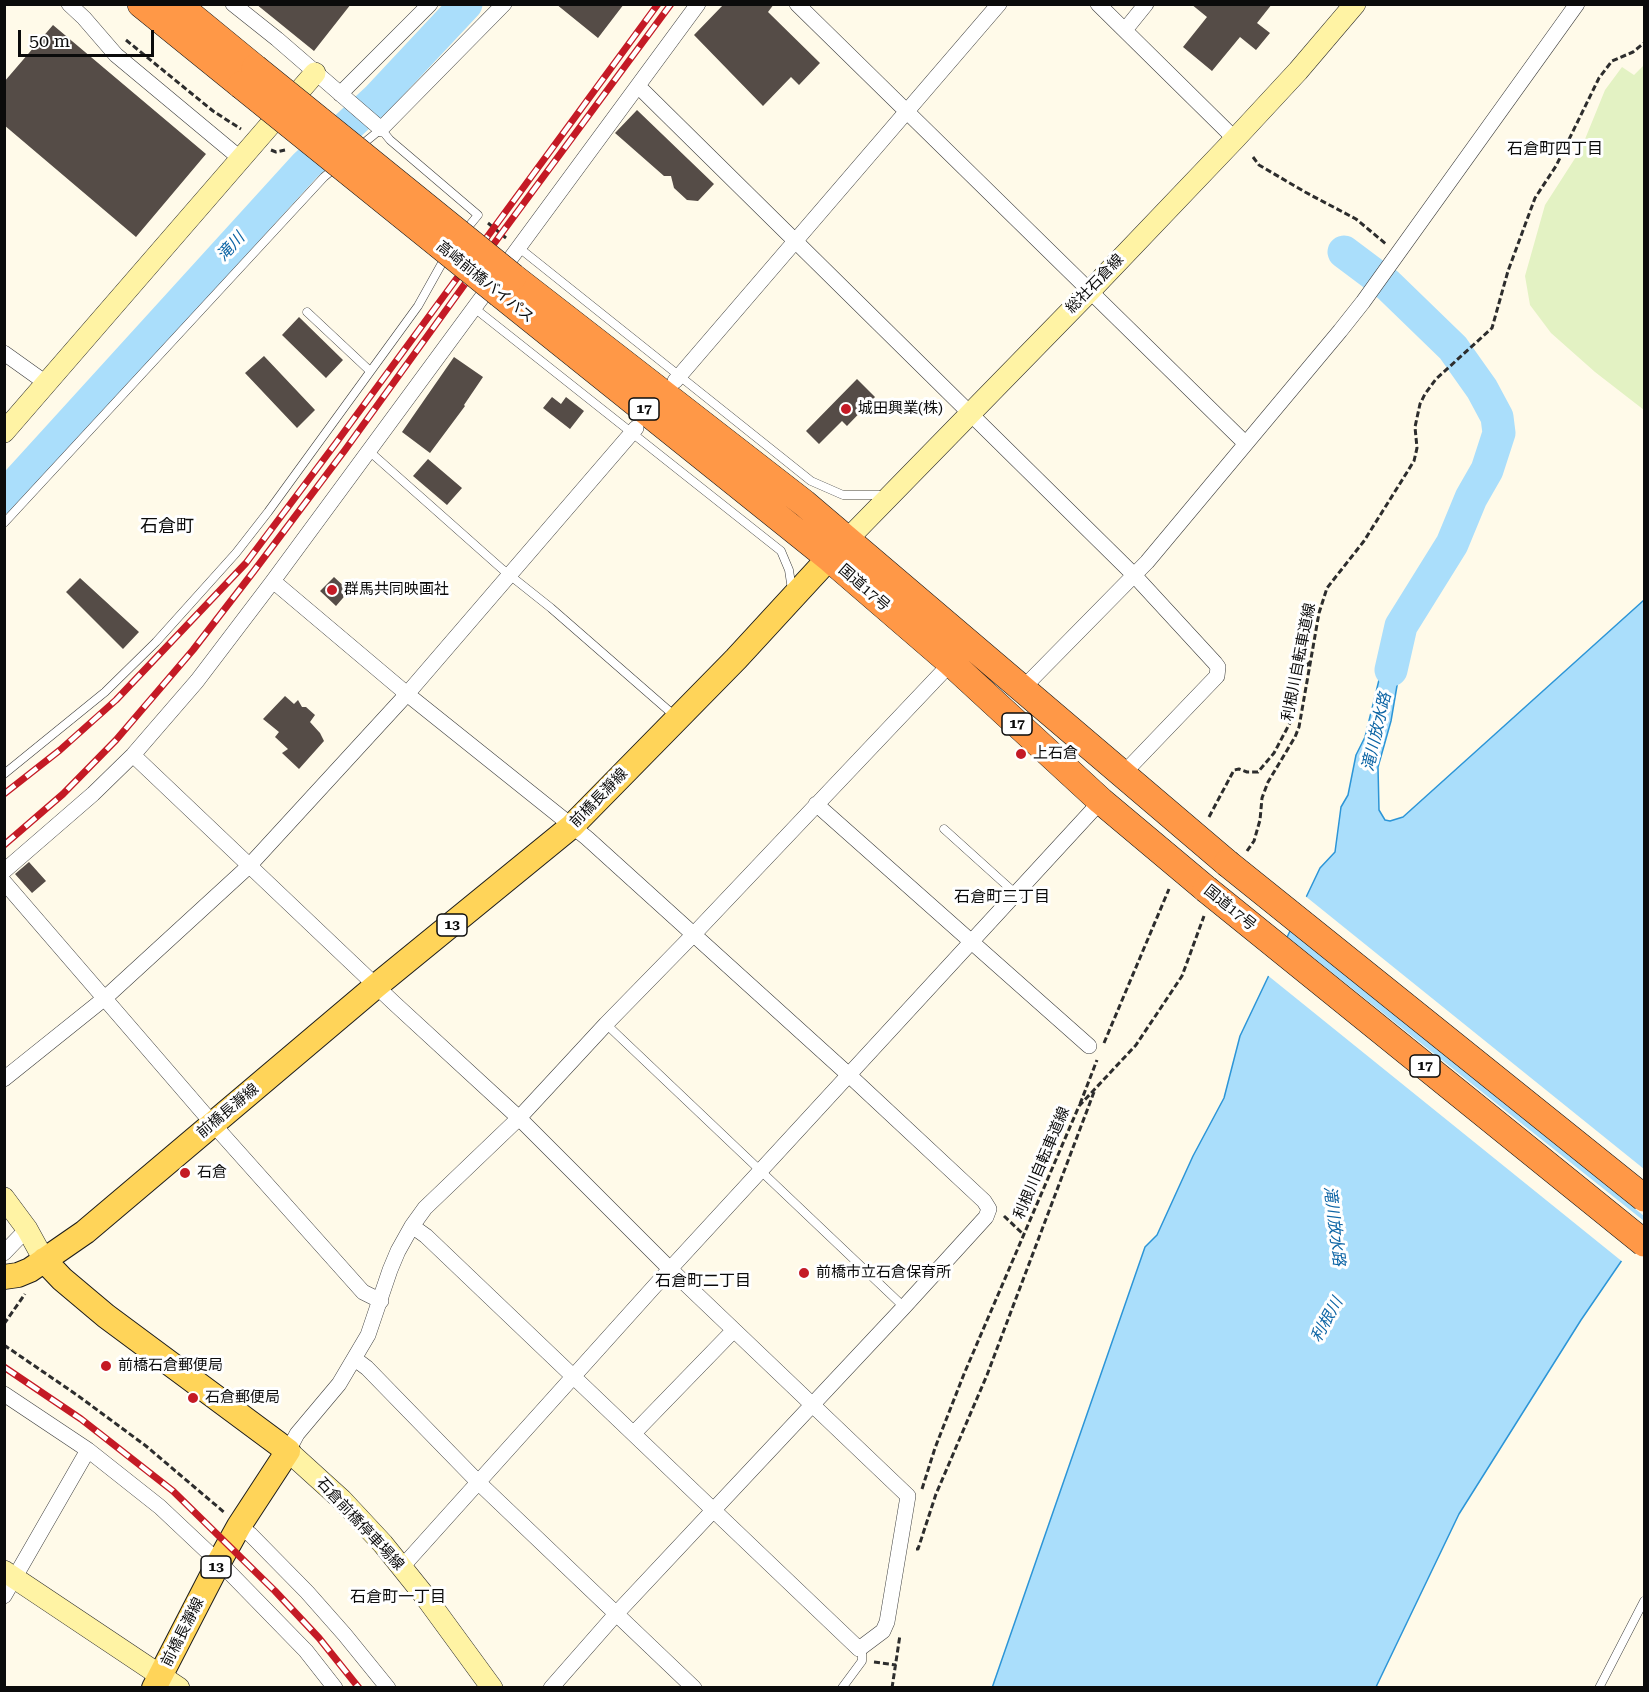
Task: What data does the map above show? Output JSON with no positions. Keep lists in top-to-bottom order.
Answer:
{
  "streets": {
    "highway": ["高崎前橋バイパス", "17", "国道17号"],
    "main road": [
      "総社石倉線",
      "前橋長瀞線",
      "13",
      "石倉前橋停車場線"
    ],
    "path": ["利根川自転車道線"]
  },
  "crossings": [
    ["高崎前橋バイパス", "総社石倉線"],
    ["高崎前橋バイパス", "国道17号"],
    ["高崎前橋バイパス", "前橋長瀞線"],
    ["総社石倉線", "国道17号"],
    ["総社石倉線", "前橋長瀞線"],
    ["国道17号", "利根川自転車道線"],
    ["国道17号", "前橋長瀞線"],
    ["前橋長瀞線", "石倉前橋停車場線"]
  ],
  "districts": [
    "石倉町四丁目",
    "石倉町",
    "石倉町三丁目",
    "石倉町二丁目",
    "石倉町一丁目"
  ],
  "water": ["滝川", "滝川放水路", "利根川"],
  "places": [
    "城田興業(株)",
    "群馬共同映画社",
    "上石倉",
    "石倉",
    "前橋市立石倉保育所",
    "前橋石倉郵便局",
    "石倉郵便局"
  ],
  "scale_bar": "50 m"
}
